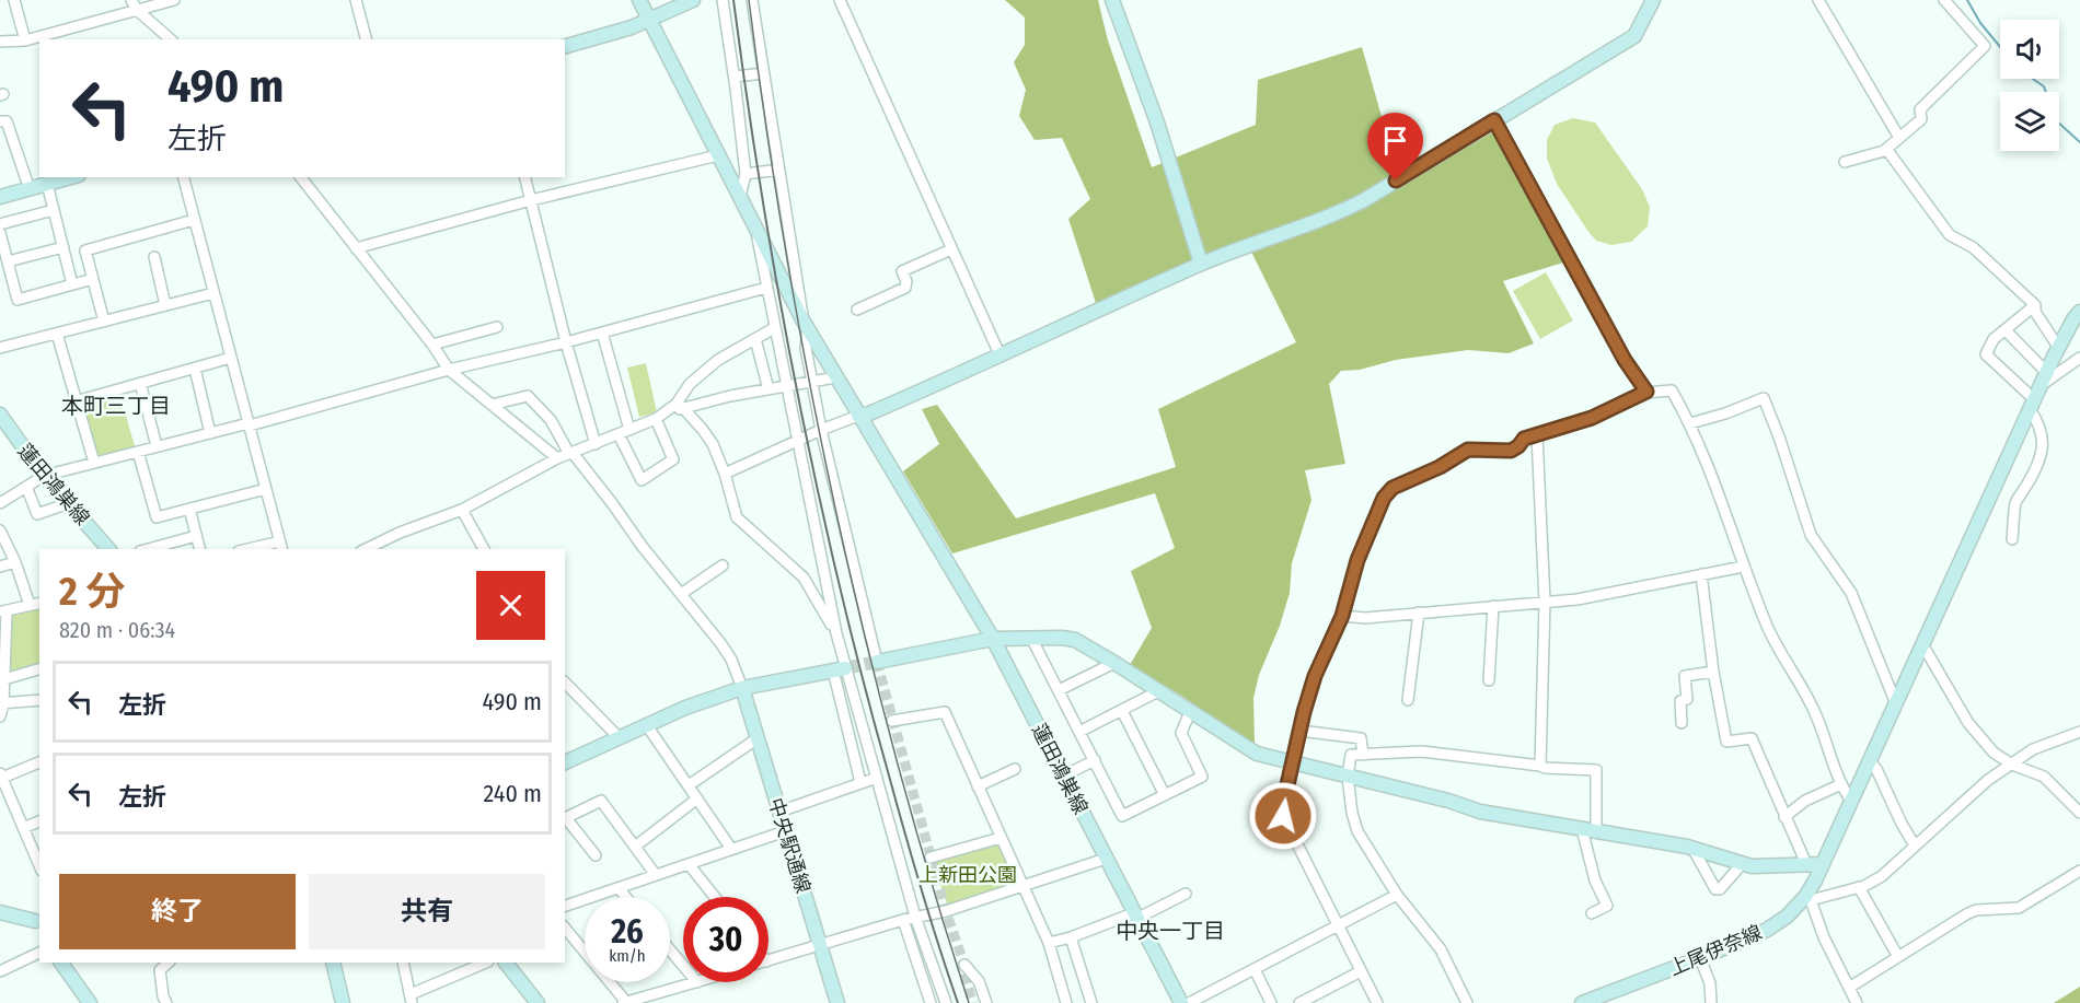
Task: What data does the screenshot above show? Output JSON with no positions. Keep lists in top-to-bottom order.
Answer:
{
  "streets": {
    "street": ["蓮田鴻巣線", "中央駅通線", "上尾伊奈線"]
  },
  "districts": ["本町三丁目", "中央一丁目"],
  "parks": ["上新田公園"],
  "page": {
    "turn": ["490 m", "左折"],
    "heading": ["2 分", "820 m · 06:34"],
    "list": [
      {
        "name": "左折",
        "value": "490 m"
      },
      {
        "name": "左折",
        "value": "240 m"
      }
    ],
    "buttons": ["終了", "共有"],
    "speed": "26 km/h",
    "limit": "30"
  }
}
